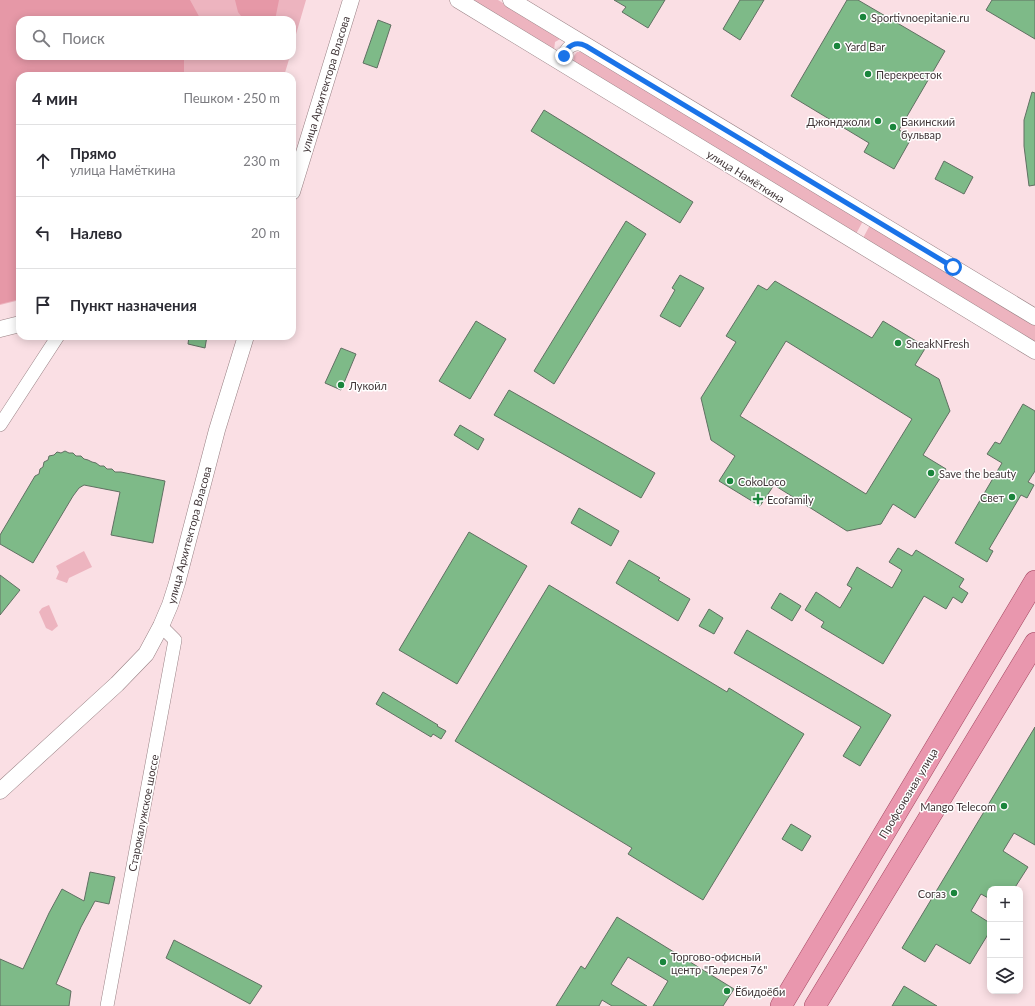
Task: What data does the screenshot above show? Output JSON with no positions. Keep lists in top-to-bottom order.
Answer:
{
  "streets": {
    "main road": ["Профсоюзная улица"],
    "street": ["улица Архитектора Власова", "улица Намёткина", "Старокалужское шоссе"]
  },
  "crossings": [
    ["улица Архитектора Власова", "Старокалужское шоссе"]
  ],
  "places": {
    "other": [
      "Sportivnoepitanie.ru",
      "Yard Bar",
      "Перекресток",
      "Джонджоли",
      "Бакинский бульвар",
      "SneakNFresh",
      "Лукойл",
      "Save the beauty",
      "CokoLoco",
      "Свет",
      "Mango Telecom",
      "Согаз",
      "Торгово-офисный центр \"Галерея 76\"",
      "Ёбидоёби"
    ],
    "health": ["Ecofamily"]
  },
  "page": {
    "search": "Поиск",
    "heading": ["4 мин", "Пешком · 250 m"],
    "list": [
      ["Прямо", "улица Намёткина", "230 m"],
      ["Налево", "20 m"],
      "Пункт назначения"
    ],
    "map_buttons": ["+", "−"]
  }
}
